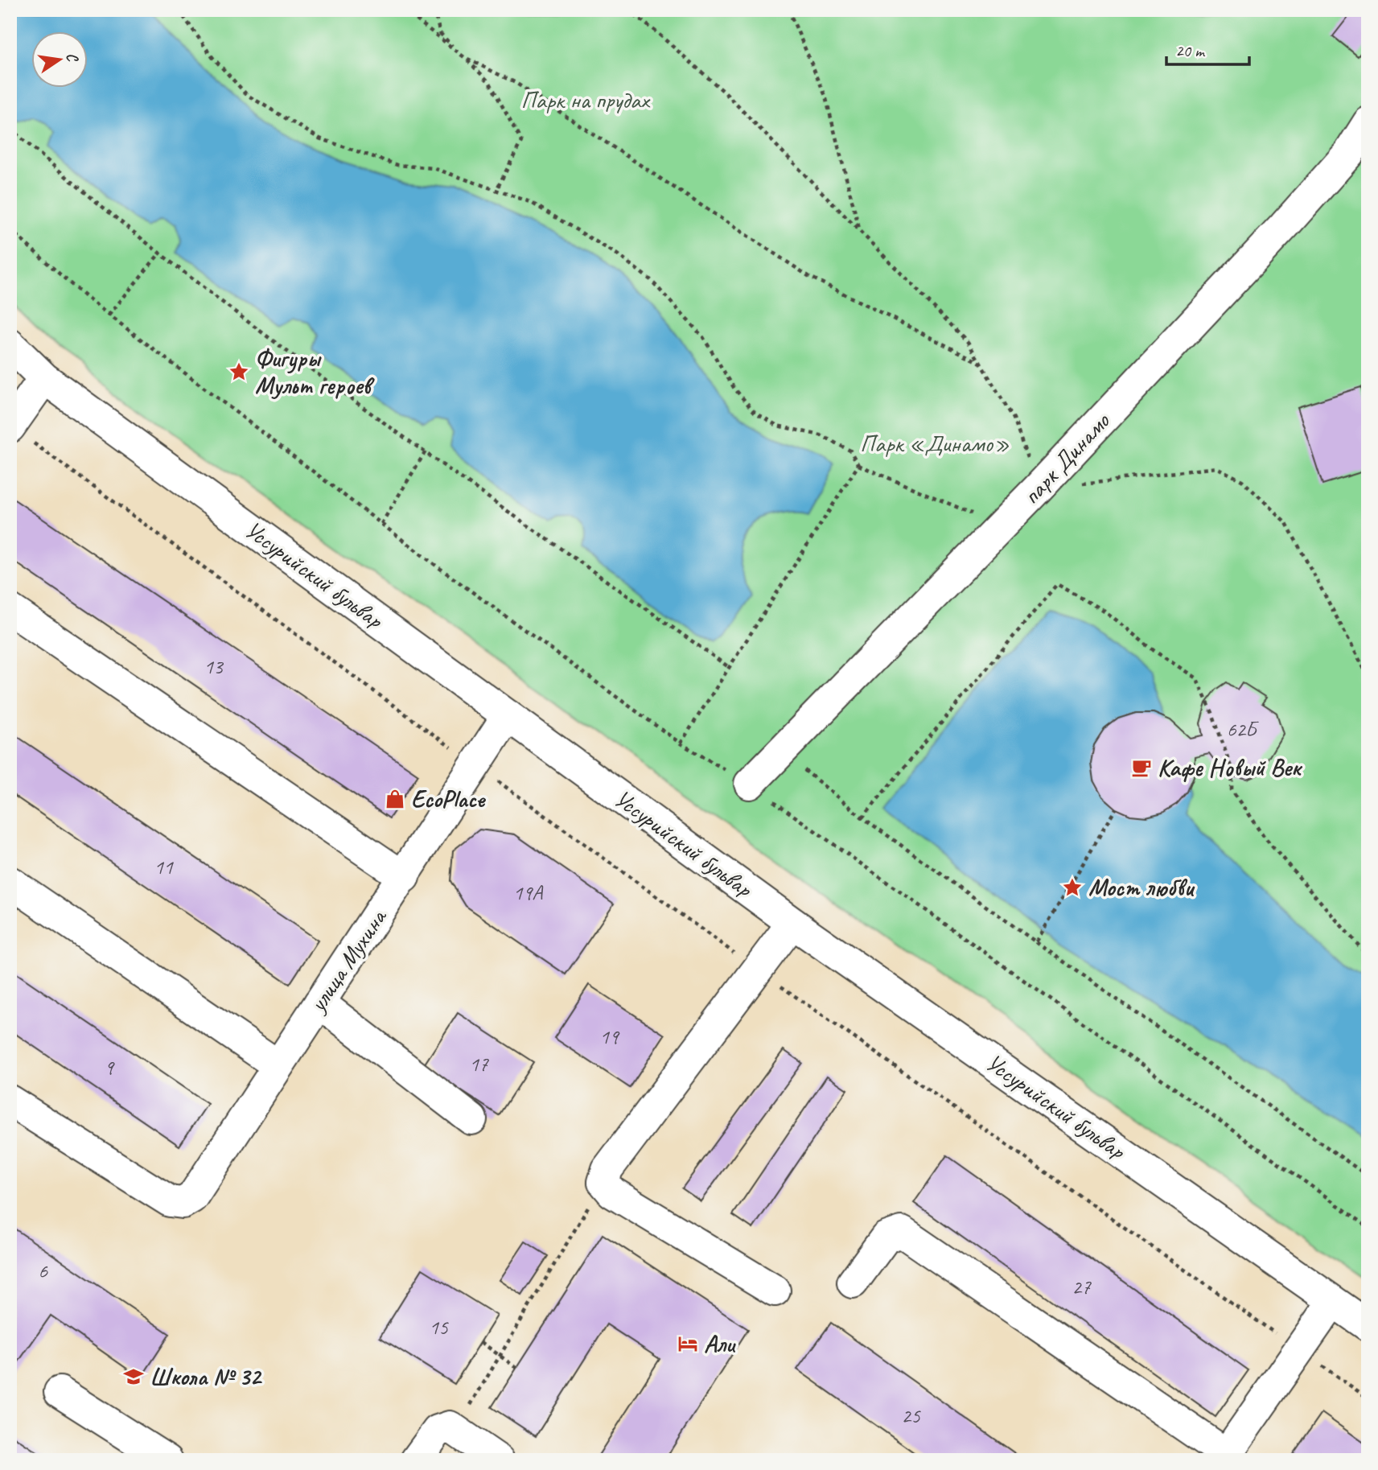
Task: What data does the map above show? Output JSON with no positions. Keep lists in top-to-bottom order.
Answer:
{
  "streets": {
    "street": ["парк Динамо", "Уссурийский бульвар", "улица Мухина"]
  },
  "crossings": [
    ["Уссурийский бульвар", "улица Мухина"]
  ],
  "parks": ["Парк на прудах", "Парк «Динамо»"],
  "places": {
    "place": ["Фигуры Мульт героев", "Мост любви"],
    "cafe": ["Кафе Новый Век"],
    "shop": ["EcoPlace"],
    "hotel": ["Али"],
    "school or university": ["Школа № 32"]
  },
  "house_numbers": [
    "13",
    "62Б",
    "11",
    "19А",
    "19",
    "17",
    "9",
    "6",
    "27",
    "15",
    "25"
  ],
  "scale_bar": "20 m",
  "north": "right"
}
